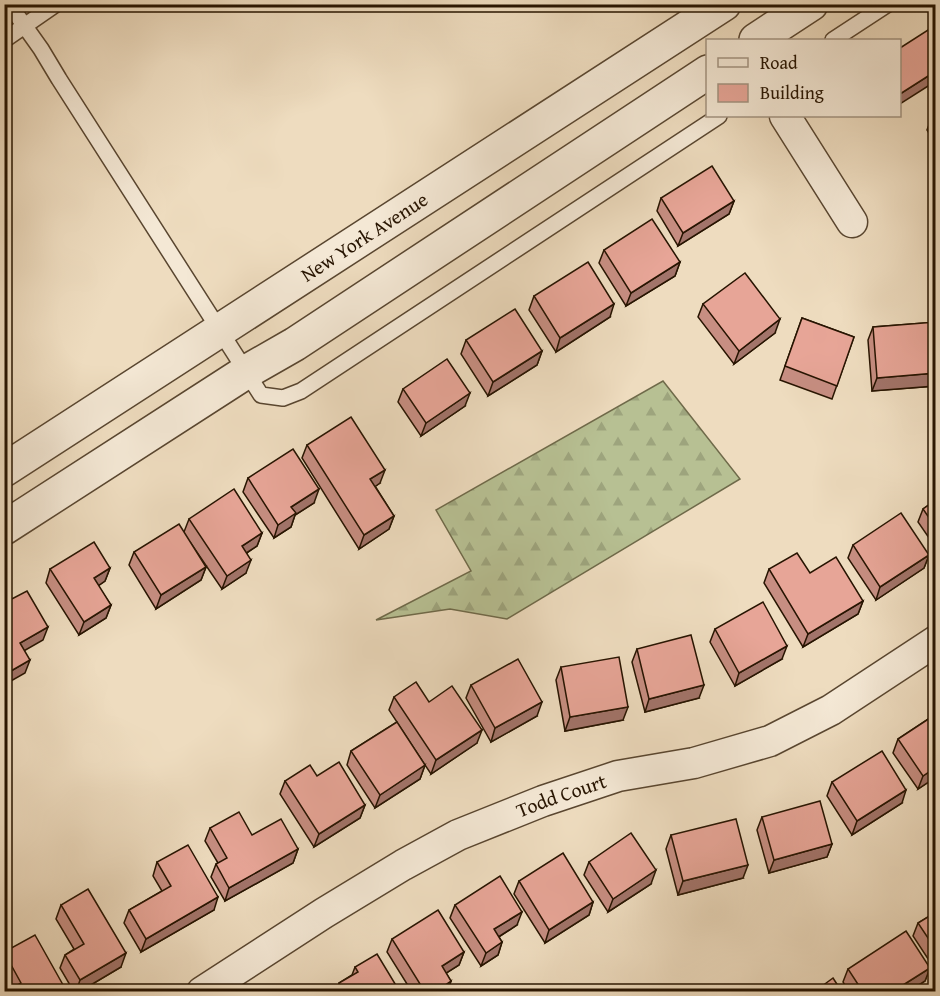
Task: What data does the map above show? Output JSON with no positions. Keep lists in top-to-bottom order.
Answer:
{
  "streets": {
    "street": ["New York Avenue", "Todd Court"]
  },
  "legend": ["Road", "Building"]
}
